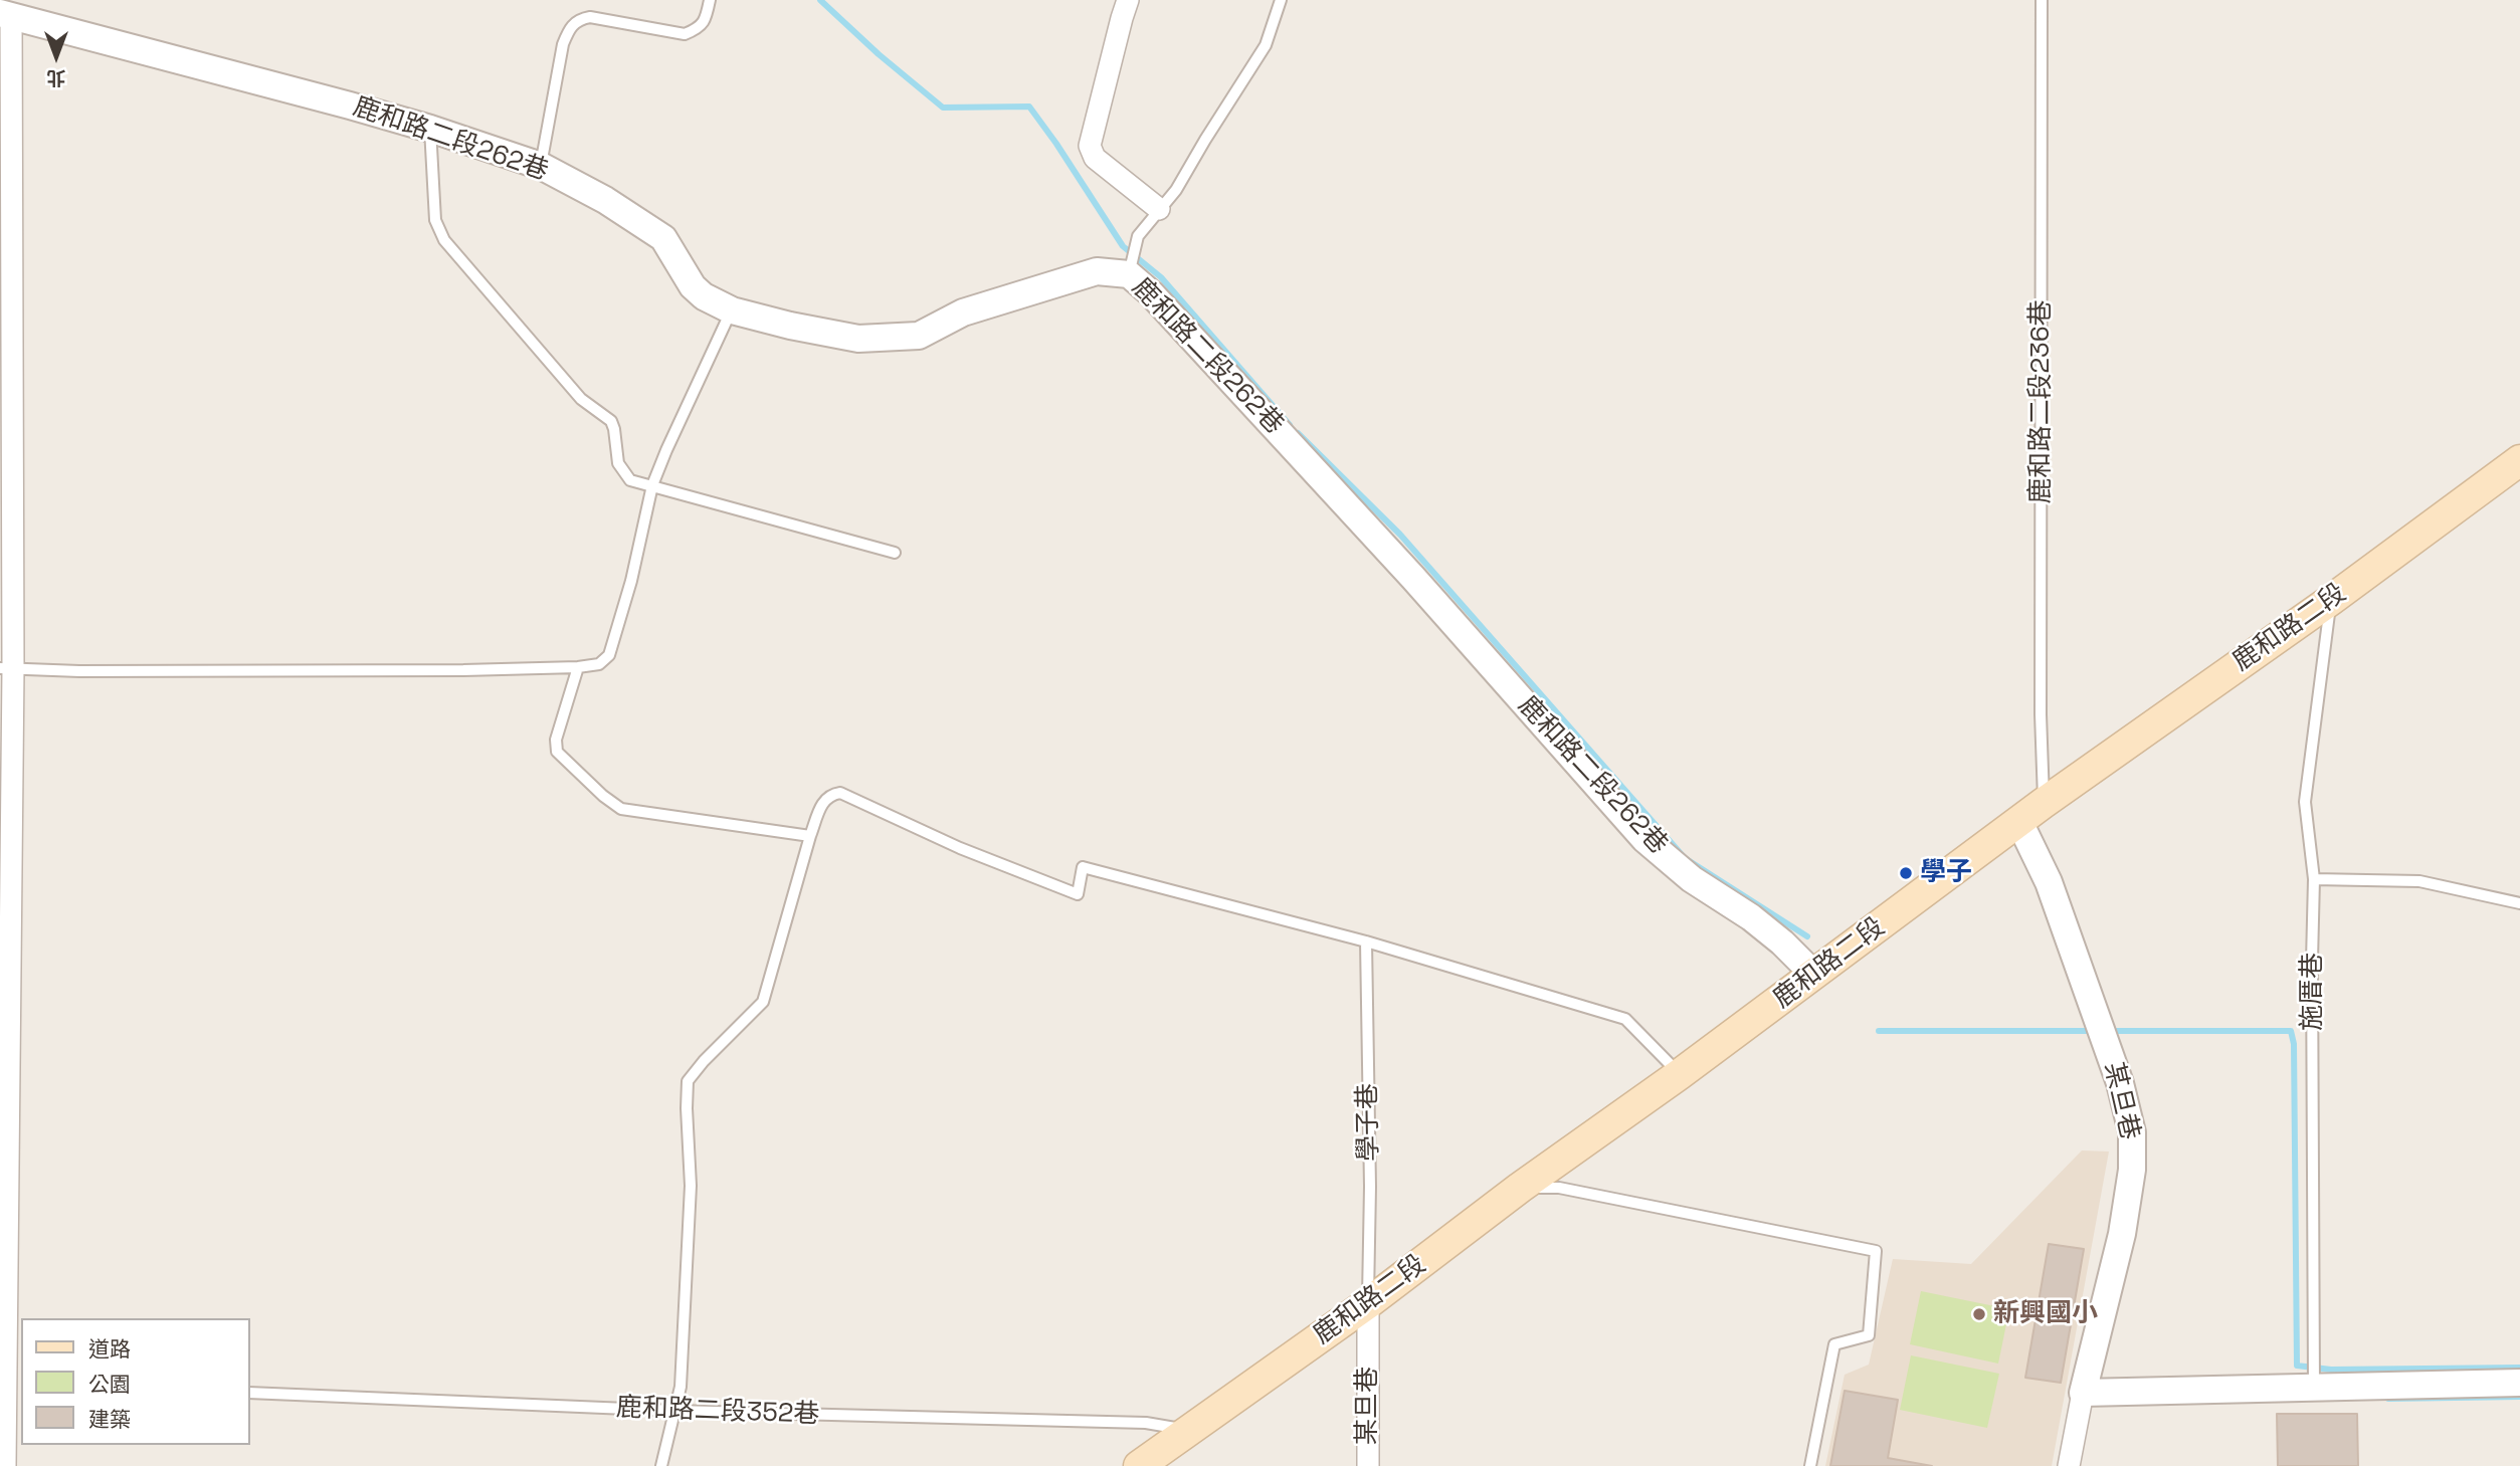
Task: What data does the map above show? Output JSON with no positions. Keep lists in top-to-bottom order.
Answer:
{
  "streets": {
    "main road": ["鹿和路二段"],
    "street": ["鹿和路二段262巷", "某旦巷"],
    "lane": [
      "鹿和路二段236巷",
      "施厝巷",
      "學子巷",
      "鹿和路二段352巷"
    ]
  },
  "crossings": [
    ["鹿和路二段262巷", "鹿和路二段"],
    ["鹿和路二段236巷", "鹿和路二段"],
    ["鹿和路二段", "施厝巷"],
    ["鹿和路二段", "某旦巷"],
    ["鹿和路二段", "學子巷"],
    ["鹿和路二段", "鹿和路二段352巷"],
    ["某旦巷", "學子巷"]
  ],
  "places": ["學子", "新興國小"],
  "legend": ["道路", "公園", "建築"],
  "north": "bottom"
}
